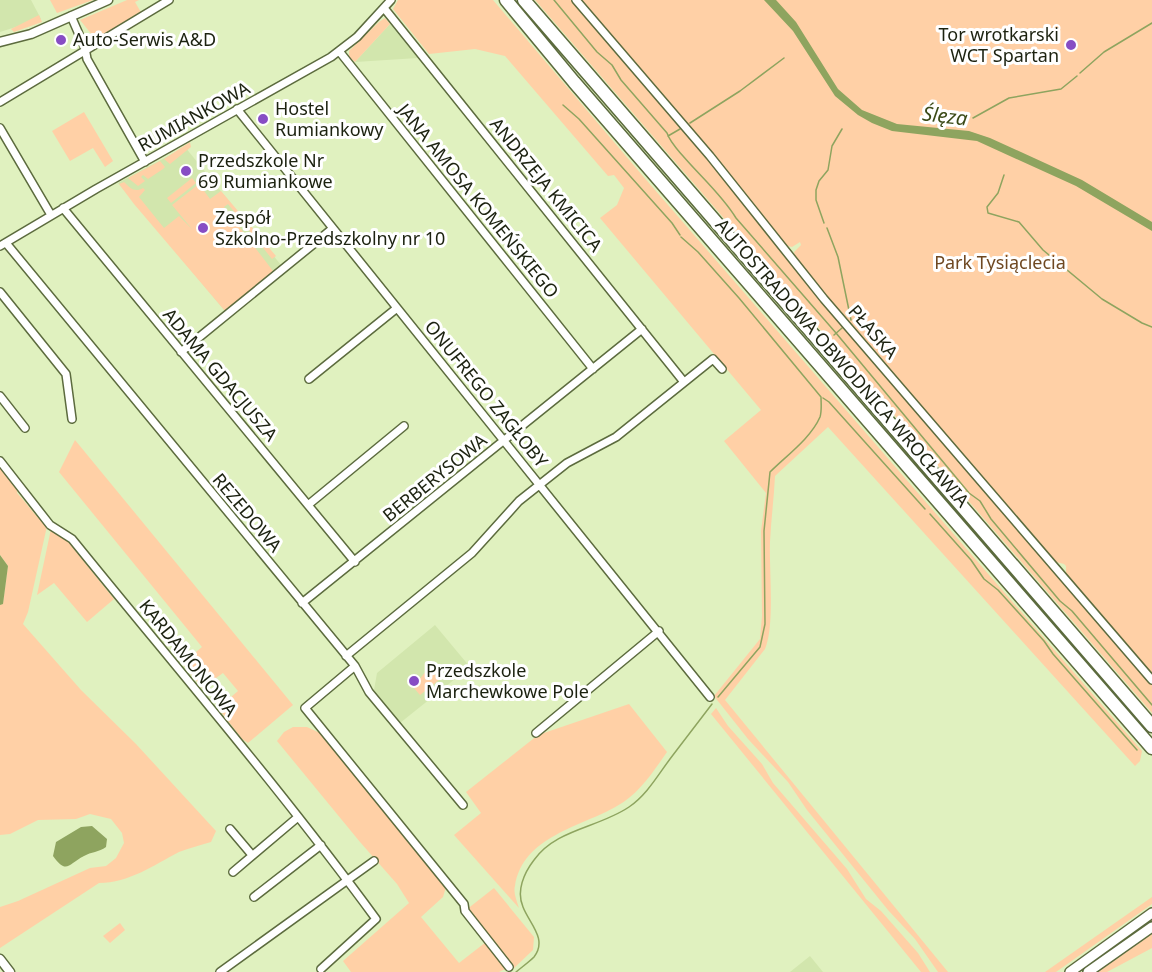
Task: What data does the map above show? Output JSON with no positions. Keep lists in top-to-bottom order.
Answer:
{
  "streets": {
    "highway": ["AUTOSTRADOWA OBWODNICA WROCŁAWIA"],
    "street": [
      "RUMIANKOWA",
      "ANDRZEJA KMICICA",
      "JANA AMOSA KOMEŃSKIEGO",
      "PŁASKA",
      "ADAMA GDACJUSZA",
      "ONUFREGO ZAGŁOBY",
      "BERBERYSOWA",
      "REZEDOWA",
      "KARDAMONOWA"
    ]
  },
  "crossings": [
    ["RUMIANKOWA", "ANDRZEJA KMICICA"],
    ["RUMIANKOWA", "JANA AMOSA KOMEŃSKIEGO"],
    ["RUMIANKOWA", "ADAMA GDACJUSZA"],
    ["RUMIANKOWA", "ONUFREGO ZAGŁOBY"],
    ["RUMIANKOWA", "REZEDOWA"],
    ["ANDRZEJA KMICICA", "BERBERYSOWA"],
    ["JANA AMOSA KOMEŃSKIEGO", "BERBERYSOWA"],
    ["ADAMA GDACJUSZA", "BERBERYSOWA"],
    ["ONUFREGO ZAGŁOBY", "BERBERYSOWA"],
    ["BERBERYSOWA", "REZEDOWA"]
  ],
  "water": ["Ślęza"],
  "parks": ["Park Tysiąclecia"],
  "places": [
    "Auto-Serwis A&D",
    "Tor wrotkarski WCT Spartan",
    "Hostel Rumiankowy",
    "Przedszkole Nr 69 Rumiankowe",
    "Zespół Szkolno-Przedszkolny nr 10",
    "Przedszkole Marchewkowe Pole"
  ]
}
